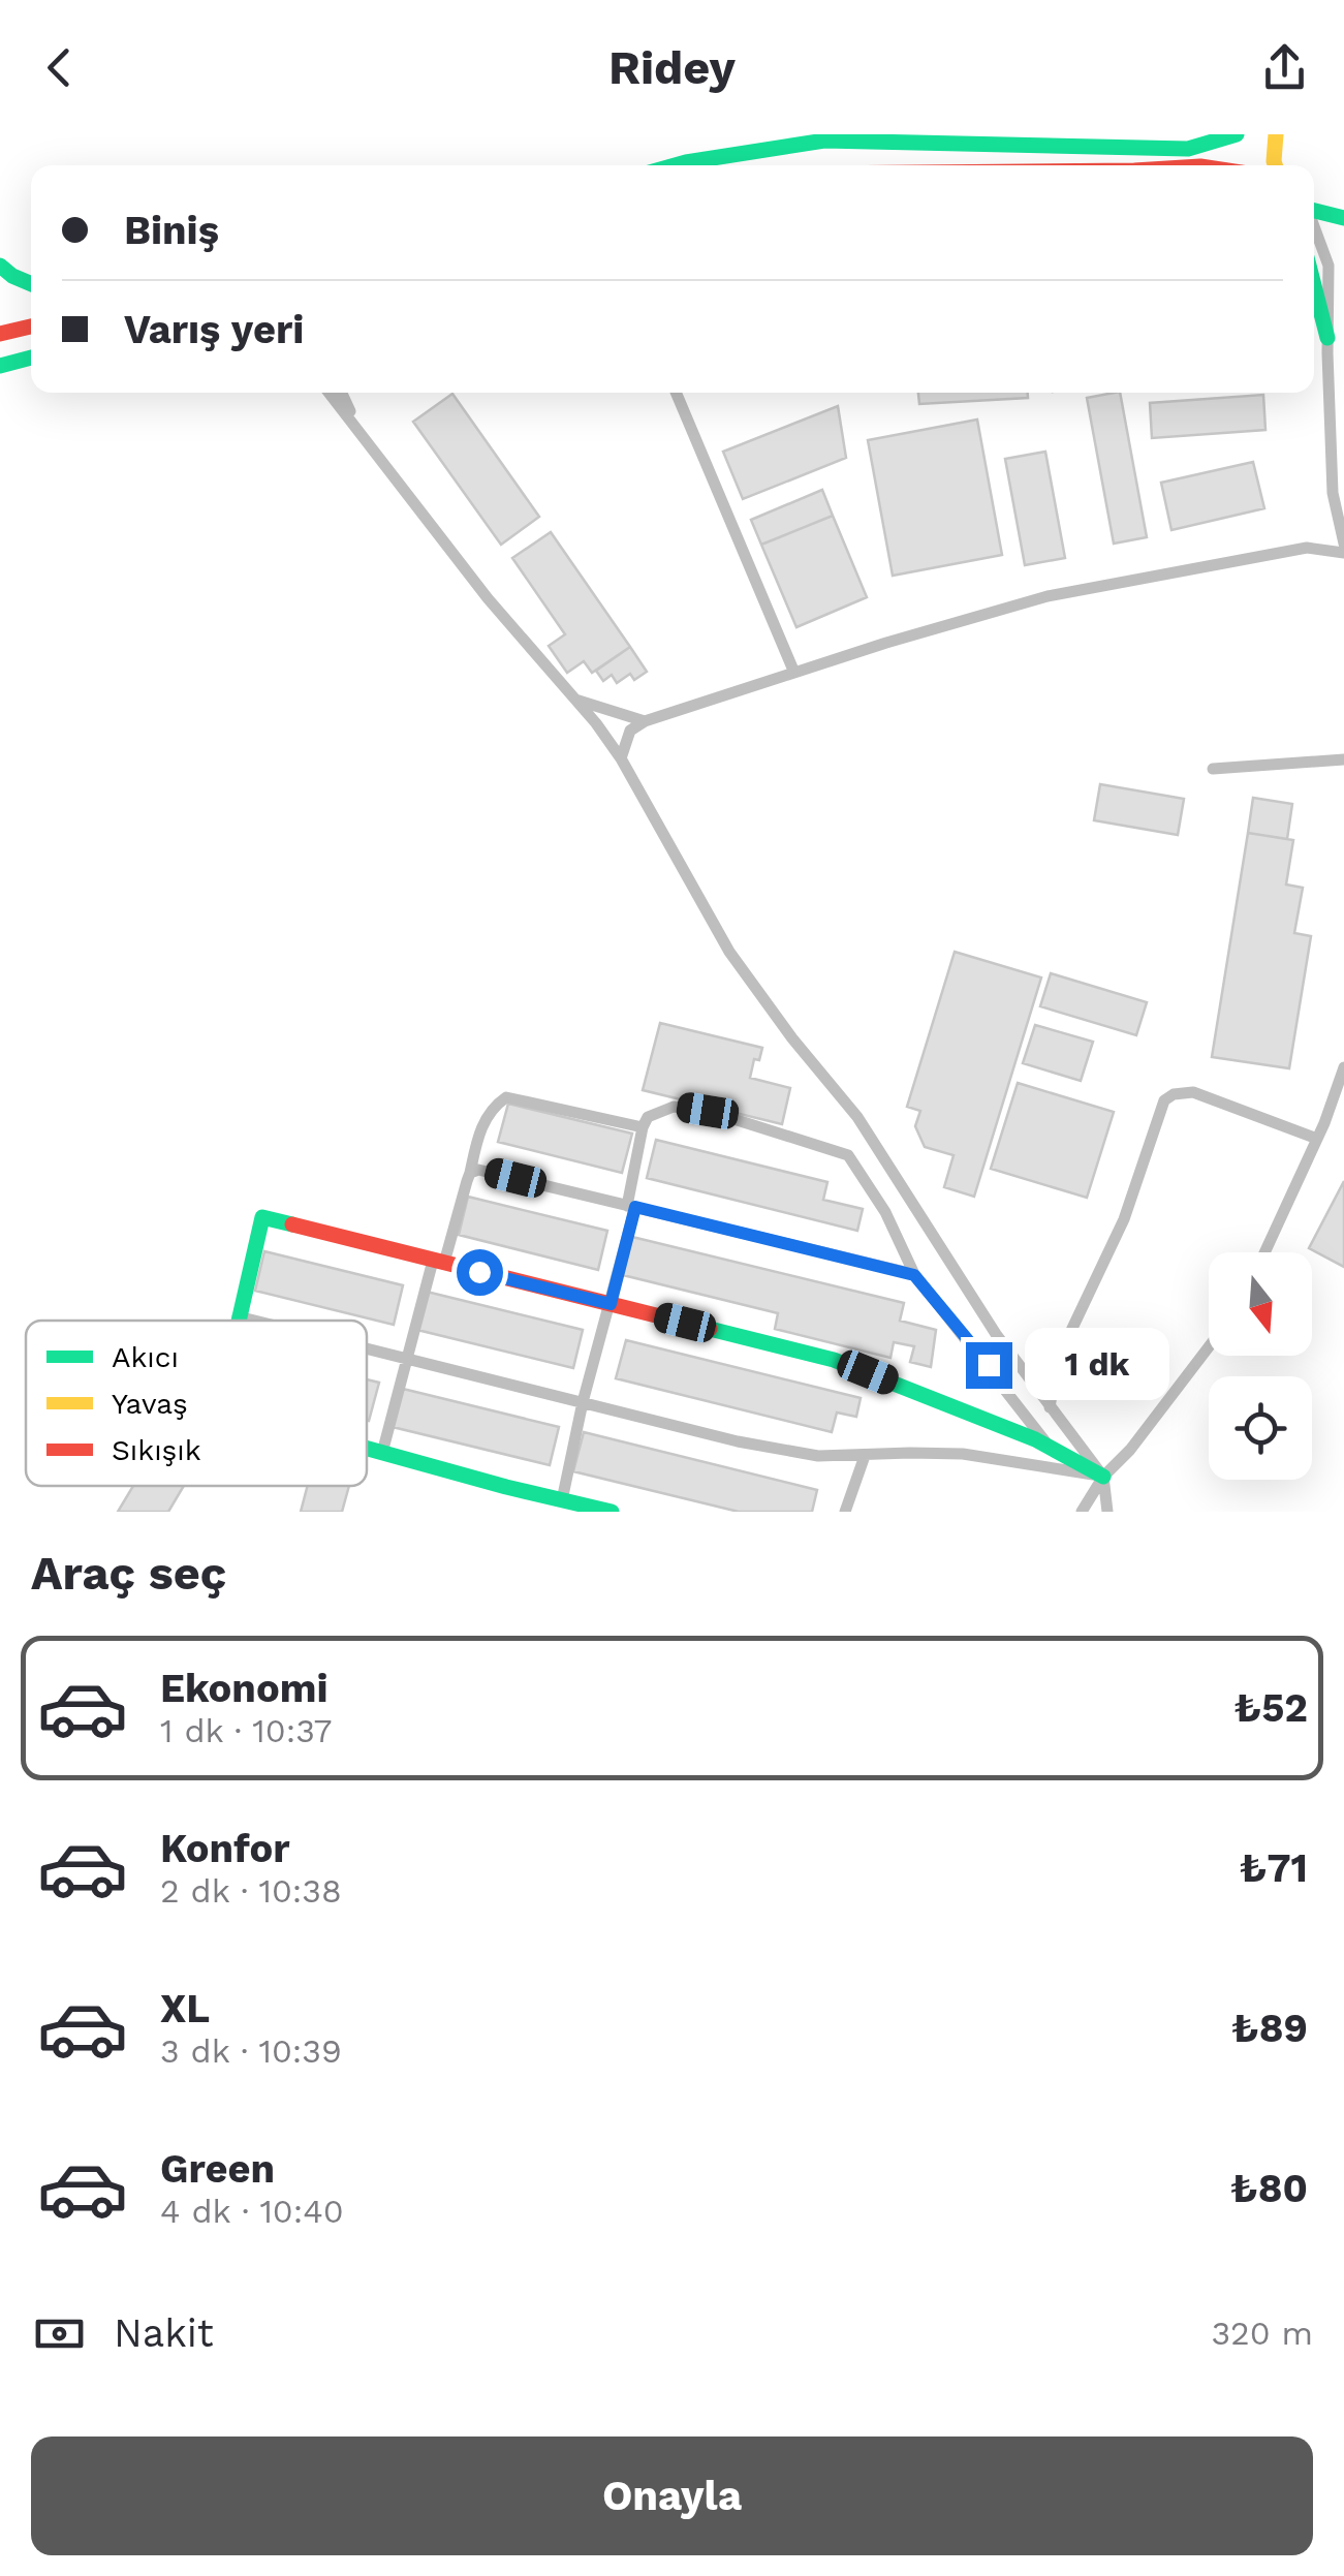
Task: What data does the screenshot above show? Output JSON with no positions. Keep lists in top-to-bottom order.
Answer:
{
  "legend": ["Akıcı", "Yavaş", "Sıkışık"],
  "north": "bottom",
  "page": {
    "header": "Ridey",
    "banner": ["Biniş", "Varış yeri"],
    "bubble": "1 dk",
    "heading": "Araç seç",
    "list": [
      {
        "name": "Ekonomi",
        "note": "1 dk · 10:37",
        "value": "₺52"
      },
      {
        "name": "Konfor",
        "note": "2 dk · 10:38",
        "value": "₺71"
      },
      {
        "name": "XL",
        "note": "3 dk · 10:39",
        "value": "₺89"
      },
      {
        "name": "Green",
        "note": "4 dk · 10:40",
        "value": "₺80"
      }
    ],
    "pay": ["Nakit", "320 m"],
    "buttons": "Onayla"
  }
}
